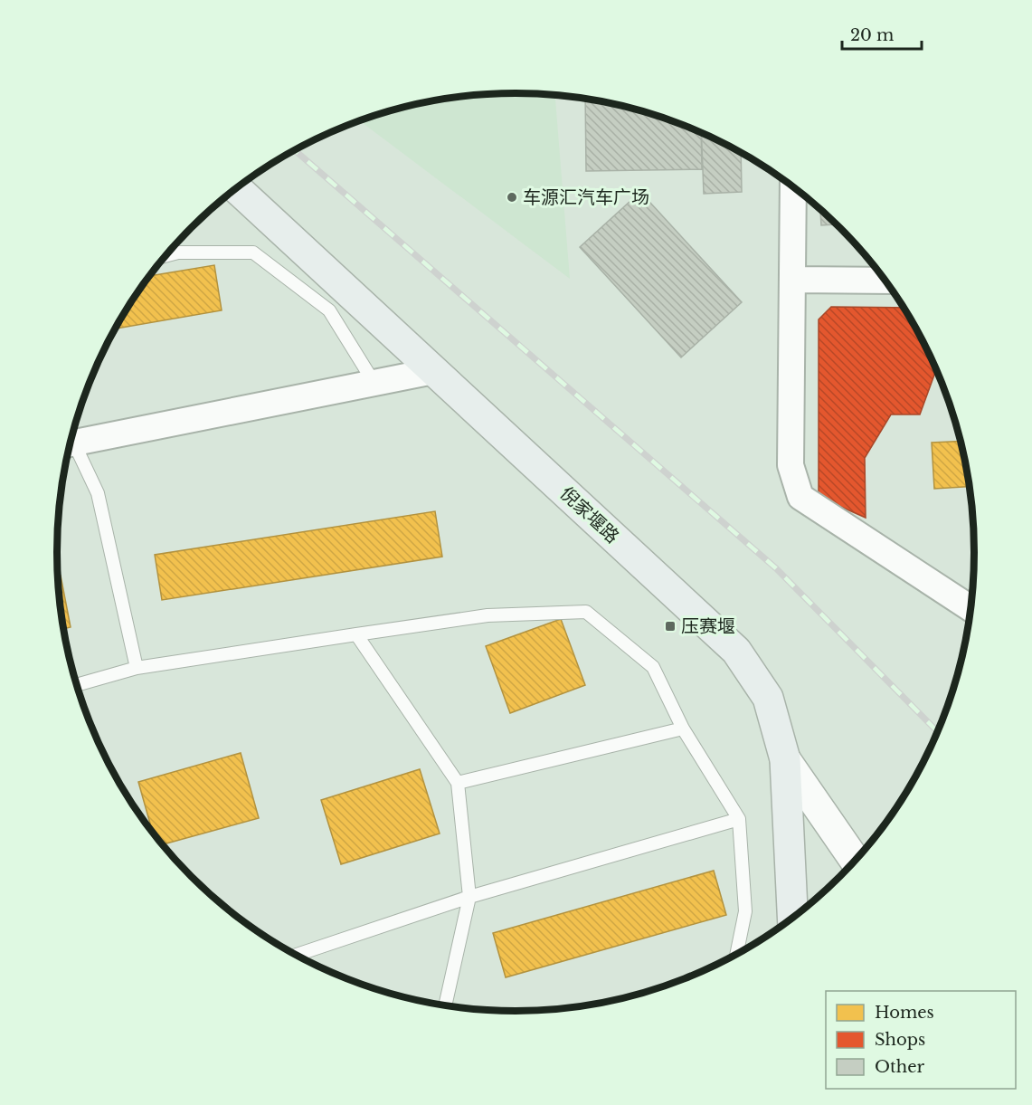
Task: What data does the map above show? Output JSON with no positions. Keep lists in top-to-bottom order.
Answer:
{
  "streets": {
    "main road": ["倪家堰路"]
  },
  "places": {
    "other": ["车源汇汽车广场"],
    "transit": ["压赛堰"]
  },
  "legend": ["Homes", "Shops", "Other"],
  "scale_bar": "20 m"
}
